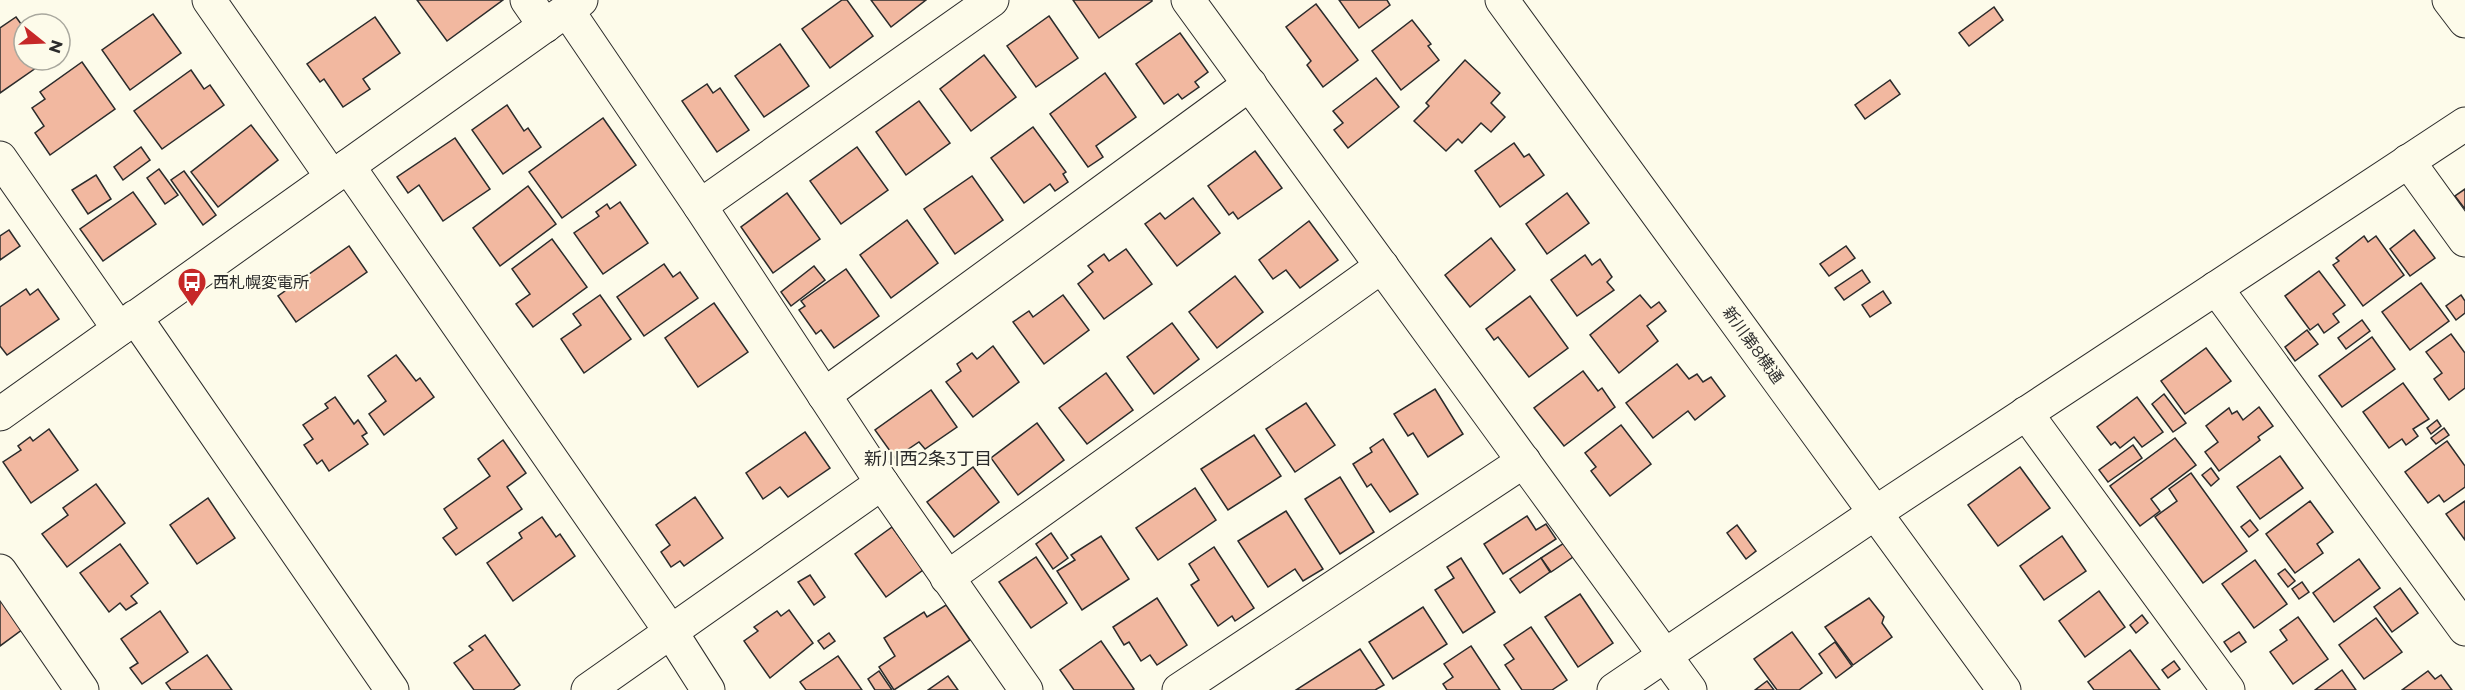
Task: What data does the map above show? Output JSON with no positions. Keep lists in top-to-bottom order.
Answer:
{
  "streets": {
    "street": ["新川第8横通"]
  },
  "districts": ["新川西2条3丁目"],
  "places": {
    "bus stop": ["西札幌変電所"]
  },
  "north": "right"
}
